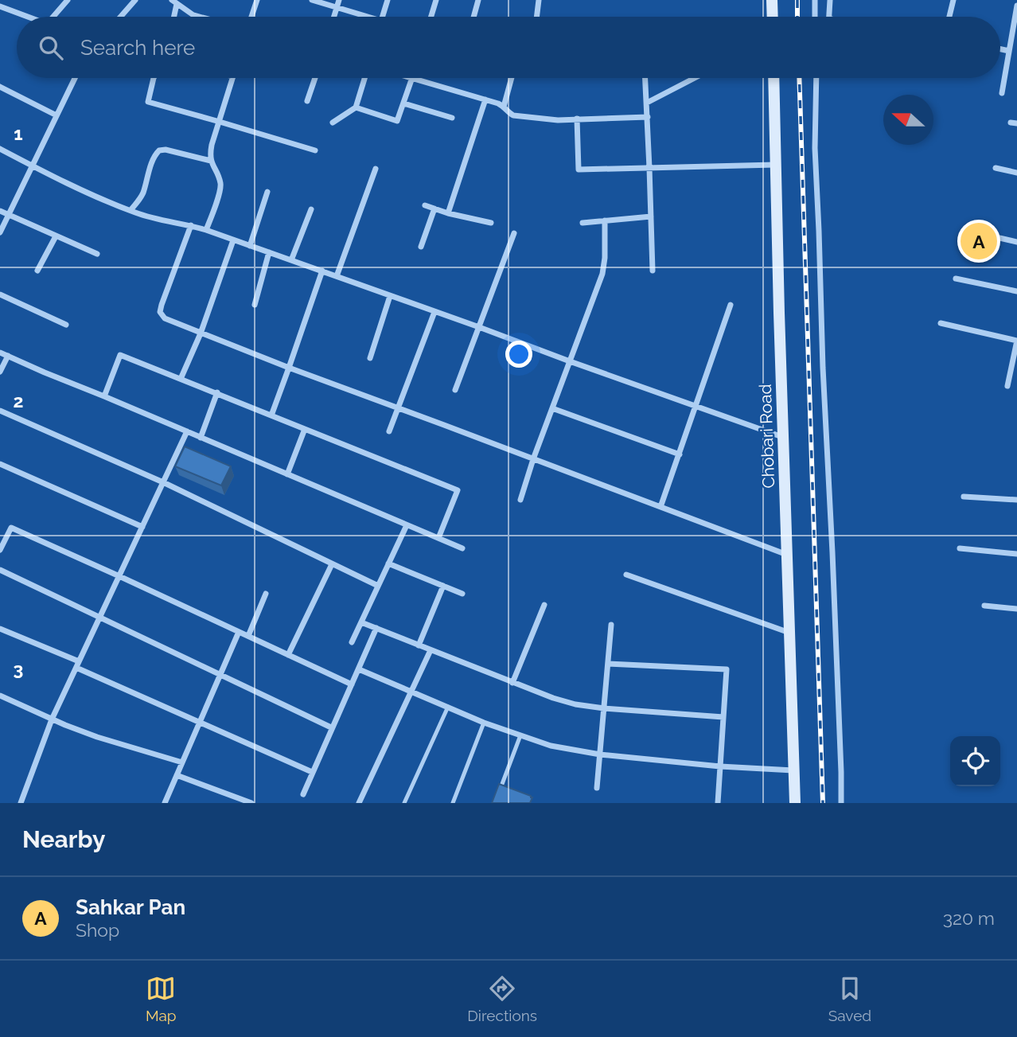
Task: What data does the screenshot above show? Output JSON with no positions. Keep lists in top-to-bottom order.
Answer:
{
  "streets": {
    "street": ["Chobari Road"]
  },
  "north": "left",
  "page": {
    "search": "Search here",
    "pins": "A",
    "heading": "Nearby",
    "list": [
      {
        "mark": "A",
        "name": "Sahkar Pan",
        "note": "Shop",
        "value": "320 m"
      }
    ],
    "nav": ["Map", "Directions", "Saved"]
  },
  "grid": {
    "rows": ["1", "2", "3"]
  }
}
